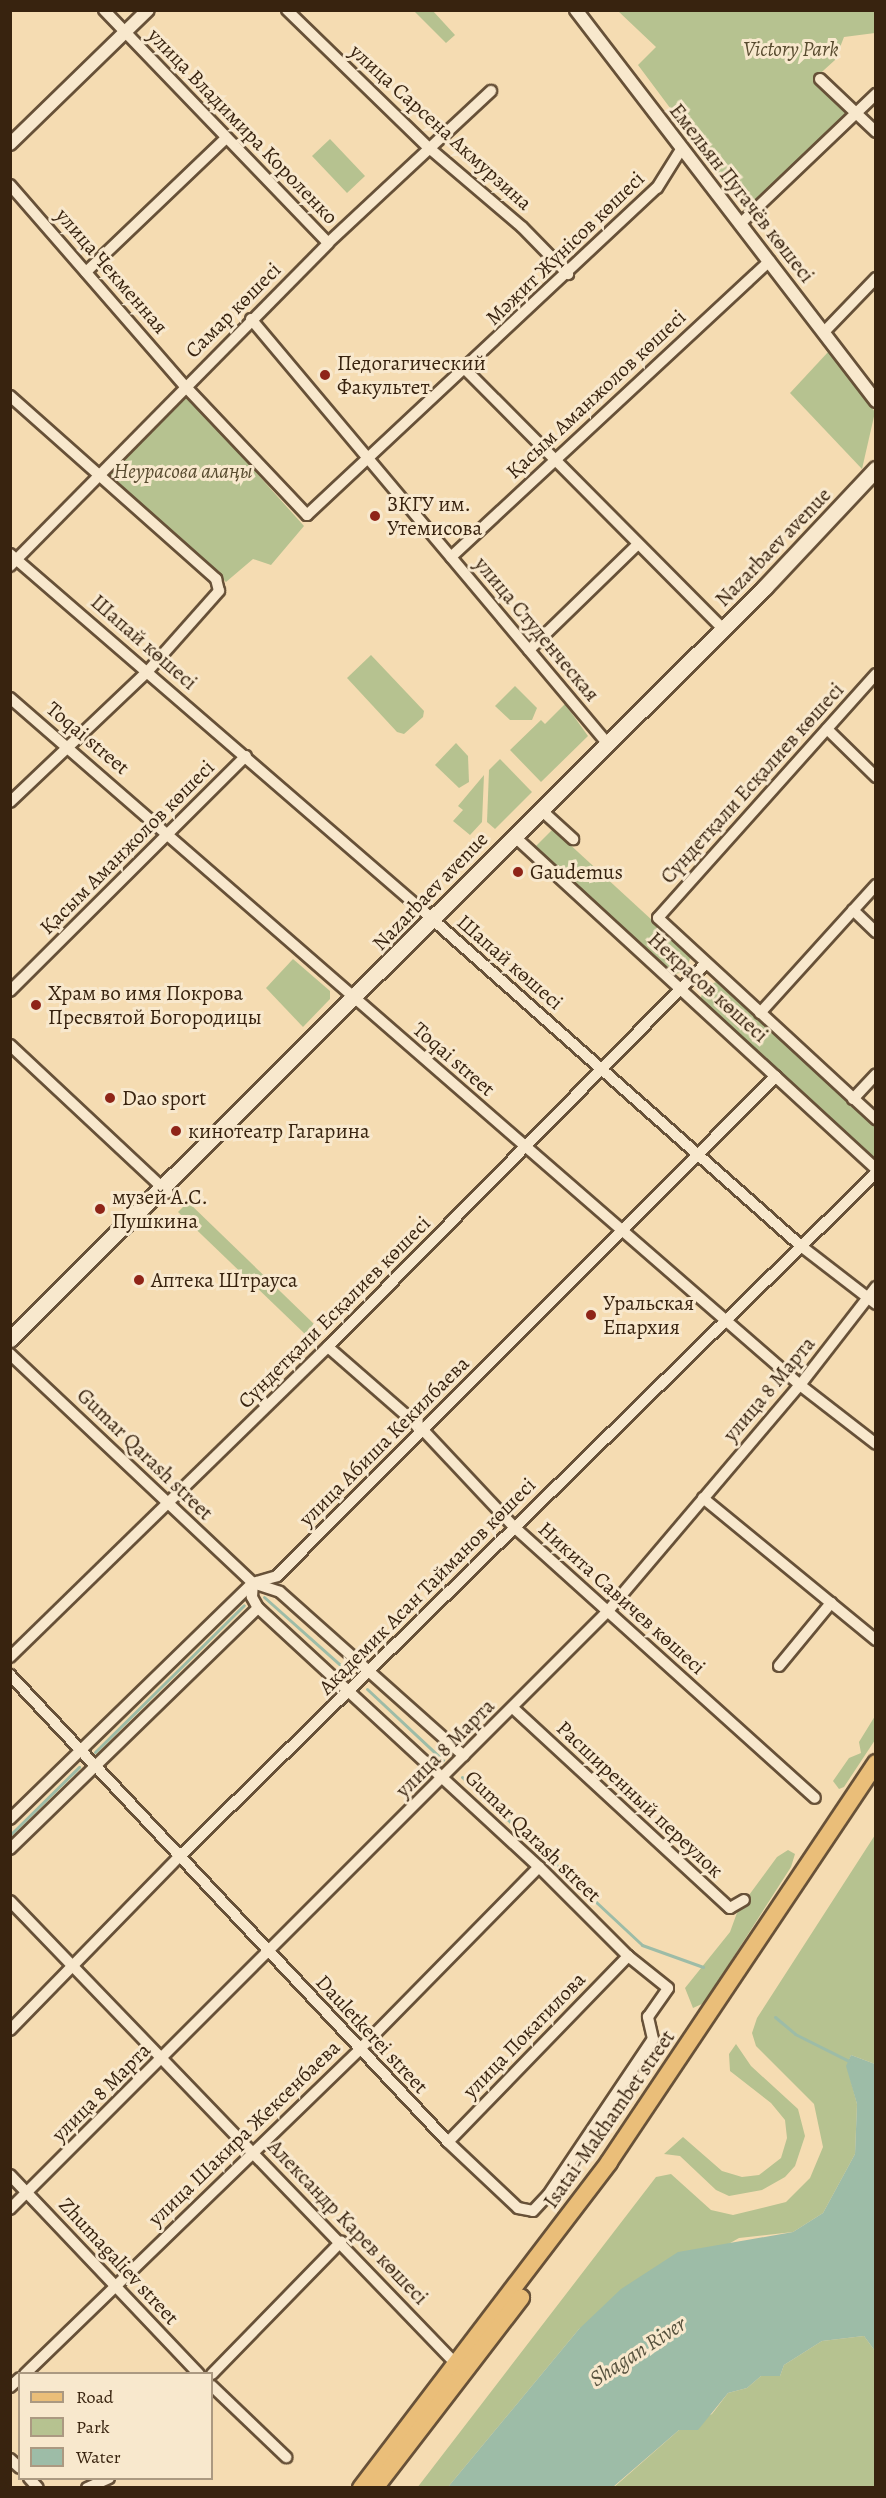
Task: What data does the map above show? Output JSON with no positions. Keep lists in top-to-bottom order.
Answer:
{
  "streets": {
    "main road": ["Nazarbaev avenue", "Isatai-Makhambet street"],
    "street": [
      "улица Владимира Короленко",
      "улица Сарсена Акмурзина",
      "Емельян Пугачёв көшесі",
      "Мәжит Жүнісов көшесі",
      "улица Чекменная",
      "Самар көшесі",
      "Қасым Аманжолов көшесі",
      "улица Студенческая",
      "Шапай көшесі",
      "Toqai street",
      "Сүндетқали Есқалиев көшесі",
      "Некрасов көшесі",
      "улица 8 Марта",
      "улица Абиша Кекилбаева",
      "Gumar Qarash street",
      "Академик Асан Тайманов көшесі",
      "Никита Савичев көшесі",
      "Расширенный переулок",
      "Dauletkerei street",
      "улица Покатилова",
      "улица Шакира Жексенбаева",
      "Александр Карев көшесі",
      "Zhumagaliev street"
    ]
  },
  "crossings": [
    ["улица Владимира Короленко", "Самар көшесі"],
    ["улица Сарсена Акмурзина", "Мәжит Жүнісов көшесі"],
    ["улица Сарсена Акмурзина", "Самар көшесі"],
    ["Емельян Пугачёв көшесі", "Мәжит Жүнісов көшесі"],
    ["Емельян Пугачёв көшесі", "Қасым Аманжолов көшесі"],
    ["Мәжит Жүнісов көшесі", "улица Чекменная"],
    ["Мәжит Жүнісов көшесі", "улица Студенческая"],
    ["улица Чекменная", "Самар көшесі"],
    ["Самар көшесі", "улица Студенческая"],
    ["Самар көшесі", "Шапай көшесі"],
    ["Қасым Аманжолов көшесі", "улица Студенческая"],
    ["Қасым Аманжолов көшесі", "Шапай көшесі"],
    ["Қасым Аманжолов көшесі", "Toqai street"],
    ["Nazarbaev avenue", "улица Студенческая"],
    ["Nazarbaev avenue", "Шапай көшесі"],
    ["Nazarbaev avenue", "Toqai street"],
    ["Nazarbaev avenue", "Некрасов көшесі"],
    ["Шапай көшесі", "Сүндетқали Есқалиев көшесі"],
    ["Шапай көшесі", "улица 8 Марта"],
    ["Шапай көшесі", "улица Абиша Кекилбаева"],
    ["Шапай көшесі", "Академик Асан Тайманов көшесі"],
    ["Toqai street", "Сүндетқали Есқалиев көшесі"],
    ["Toqai street", "улица 8 Марта"],
    ["Toqai street", "улица Абиша Кекилбаева"],
    ["Toqai street", "Академик Асан Тайманов көшесі"],
    ["Сүндетқали Есқалиев көшесі", "Некрасов көшесі"],
    ["Сүндетқали Есқалиев көшесі", "Gumar Qarash street"],
    ["Сүндетқали Есқалиев көшесі", "Никита Савичев көшесі"],
    ["Некрасов көшесі", "улица Абиша Кекилбаева"],
    ["Некрасов көшесі", "Академик Асан Тайманов көшесі"],
    ["улица 8 Марта", "Gumar Qarash street"],
    ["улица 8 Марта", "Никита Савичев көшесі"],
    ["улица 8 Марта", "Расширенный переулок"],
    ["улица 8 Марта", "Dauletkerei street"],
    ["улица 8 Марта", "Александр Карев көшесі"],
    ["улица 8 Марта", "Zhumagaliev street"],
    ["улица Абиша Кекилбаева", "Gumar Qarash street"],
    ["улица Абиша Кекилбаева", "Никита Савичев көшесі"],
    ["улица Абиша Кекилбаева", "Dauletkerei street"],
    ["Gumar Qarash street", "Академик Асан Тайманов көшесі"],
    ["Gumar Qarash street", "Dauletkerei street"],
    ["Gumar Qarash street", "улица Покатилова"],
    ["Gumar Qarash street", "улица Шакира Жексенбаева"],
    ["Академик Асан Тайманов көшесі", "Никита Савичев көшесі"],
    ["Академик Асан Тайманов көшесі", "Dauletkerei street"],
    ["Академик Асан Тайманов көшесі", "Александр Карев көшесі"],
    ["Dauletkerei street", "улица Покатилова"],
    ["Dauletkerei street", "улица Шакира Жексенбаева"],
    ["Isatai-Makhambet street", "Александр Карев көшесі"],
    ["улица Шакира Жексенбаева", "Александр Карев көшесі"],
    ["улица Шакира Жексенбаева", "Zhumagaliev street"]
  ],
  "water": ["Shagan River"],
  "parks": ["Victory Park", "Неурасова алаңы"],
  "places": [
    "Педогагический Факультет",
    "ЗКГУ им. Утемисова",
    "Gaudemus",
    "Храм во имя Покрова Пресвятой Богородицы",
    "Dao sport",
    "кинотеатр Гагарина",
    "музей А.С. Пушкина",
    "Аптека Штрауса",
    "Уральская Епархия"
  ],
  "legend": ["Road", "Park", "Water"]
}
